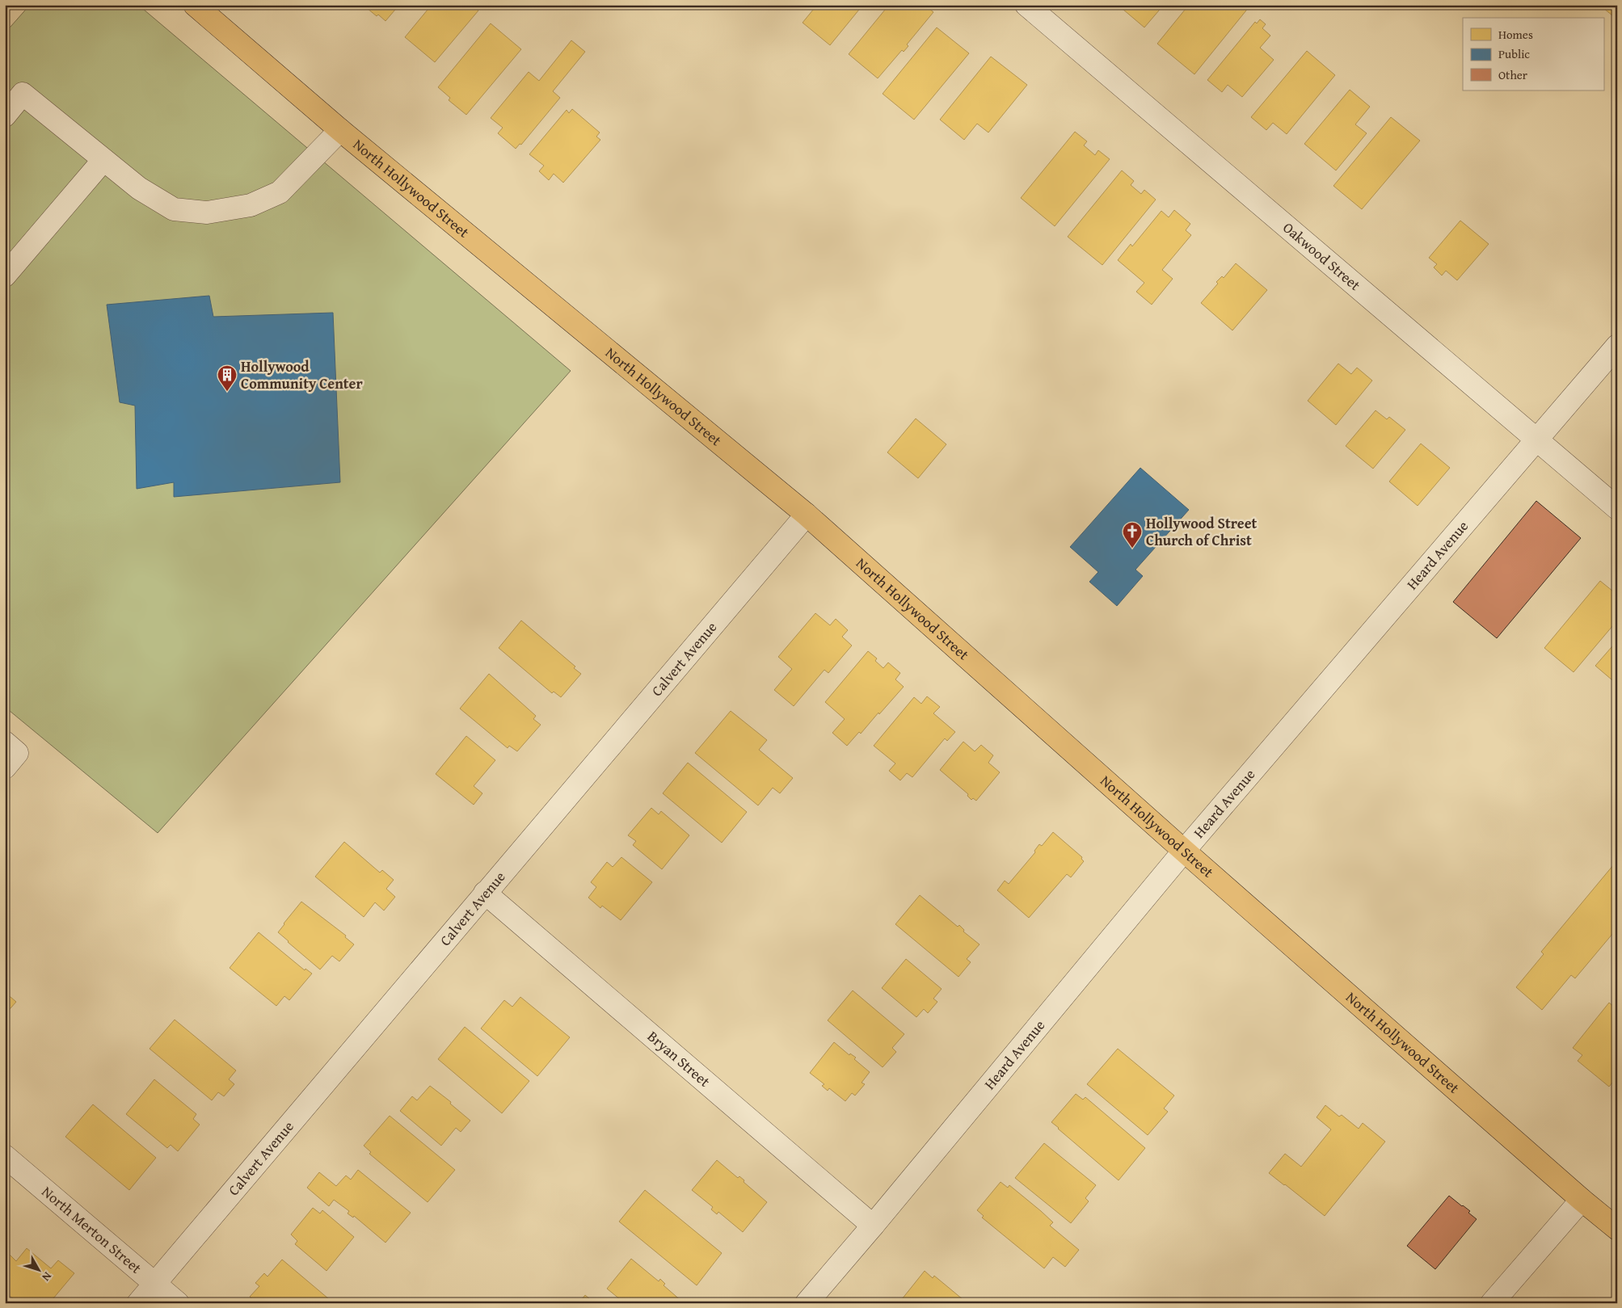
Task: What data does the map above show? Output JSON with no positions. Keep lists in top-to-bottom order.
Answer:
{
  "streets": {
    "main road": ["North Hollywood Street"],
    "street": [
      "Oakwood Street",
      "Heard Avenue",
      "Calvert Avenue",
      "Bryan Street",
      "North Merton Street"
    ]
  },
  "crossings": [
    ["North Hollywood Street", "Heard Avenue"],
    ["North Hollywood Street", "Calvert Avenue"],
    ["Oakwood Street", "Heard Avenue"],
    ["Heard Avenue", "Bryan Street"],
    ["Calvert Avenue", "Bryan Street"],
    ["Calvert Avenue", "North Merton Street"]
  ],
  "places": {
    "building": ["Hollywood Community Center"],
    "church": ["Hollywood Street Church of Christ"]
  },
  "legend": ["Homes", "Public", "Other"],
  "north": "bottom right"
}
